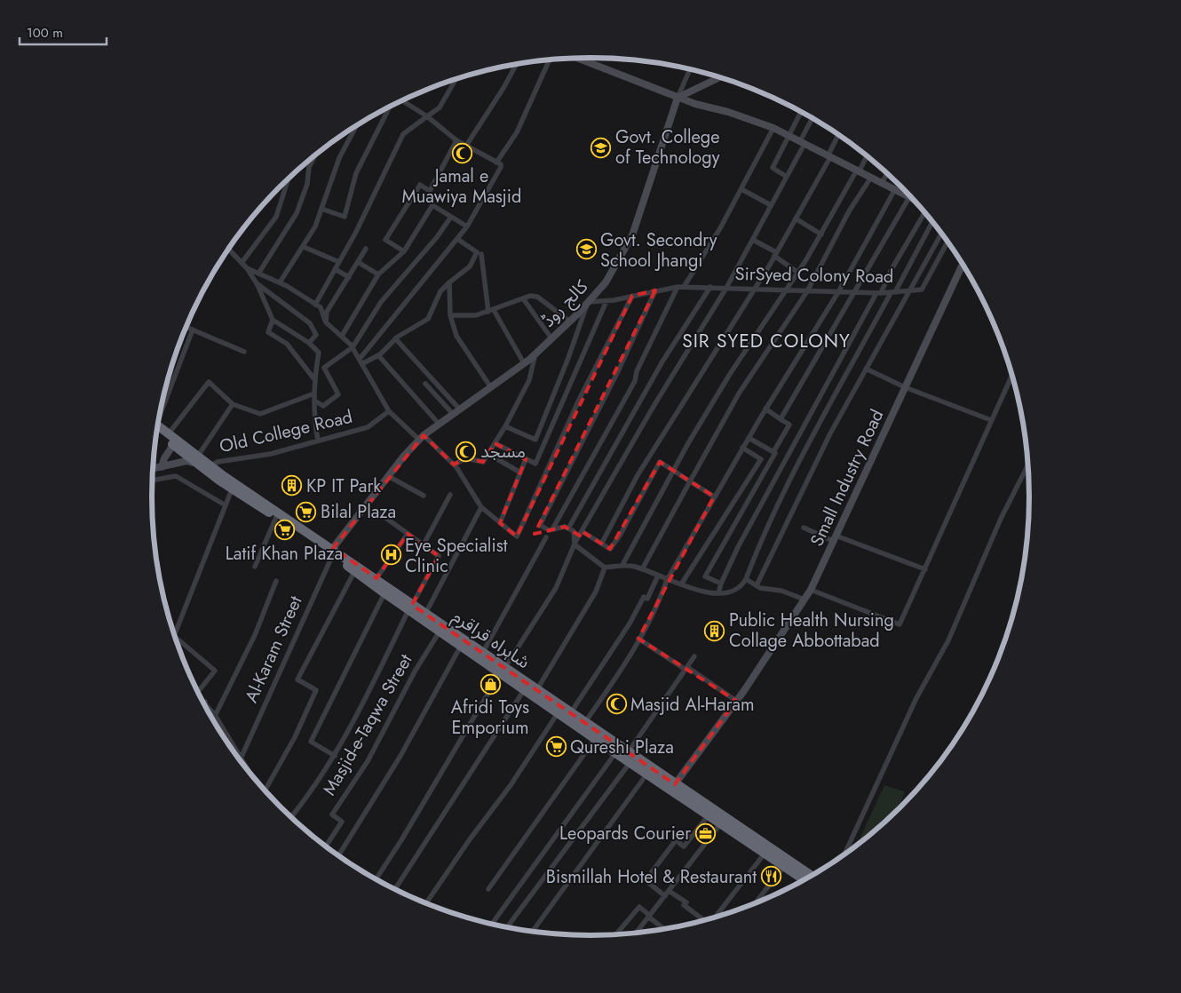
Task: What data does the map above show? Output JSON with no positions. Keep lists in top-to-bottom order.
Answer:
{
  "streets": {
    "highway": ["شاہراہ قراقرم"],
    "street": [
      "SirSyed Colony Road",
      "کالج روڈ",
      "Old College Road",
      "Small Industry Road",
      "Al-Karam Street",
      "Masjid-e-Taqwa Street"
    ]
  },
  "crossings": [
    ["SirSyed Colony Road", "کالج روڈ"],
    ["کالج روڈ", "شاہراہ قراقرم"],
    ["کالج روڈ", "Al-Karam Street"],
    ["Old College Road", "شاہراہ قراقرم"],
    ["Small Industry Road", "شاہراہ قراقرم"],
    ["شاہراہ قراقرم", "Al-Karam Street"],
    ["شاہراہ قراقرم", "Masjid-e-Taqwa Street"]
  ],
  "districts": ["SIR SYED COLONY"],
  "places": {
    "school or university": ["Govt. College of Technology", "Govt. Secondry School Jhangi"],
    "mosque": ["Jamal e Muawiya Masjid", "مسجد", "Masjid Al-Haram"],
    "building": ["KP IT Park", "Public Health Nursing Collage Abbottabad"],
    "supermarket": ["Bilal Plaza", "Latif Khan Plaza", "Qureshi Plaza"],
    "hospital": ["Eye Specialist Clinic"],
    "shop": ["Afridi Toys Emporium"],
    "office": ["Leopards Courier"],
    "restaurant": ["Bismillah Hotel & Restaurant"]
  },
  "scale_bar": "100 m"
}
